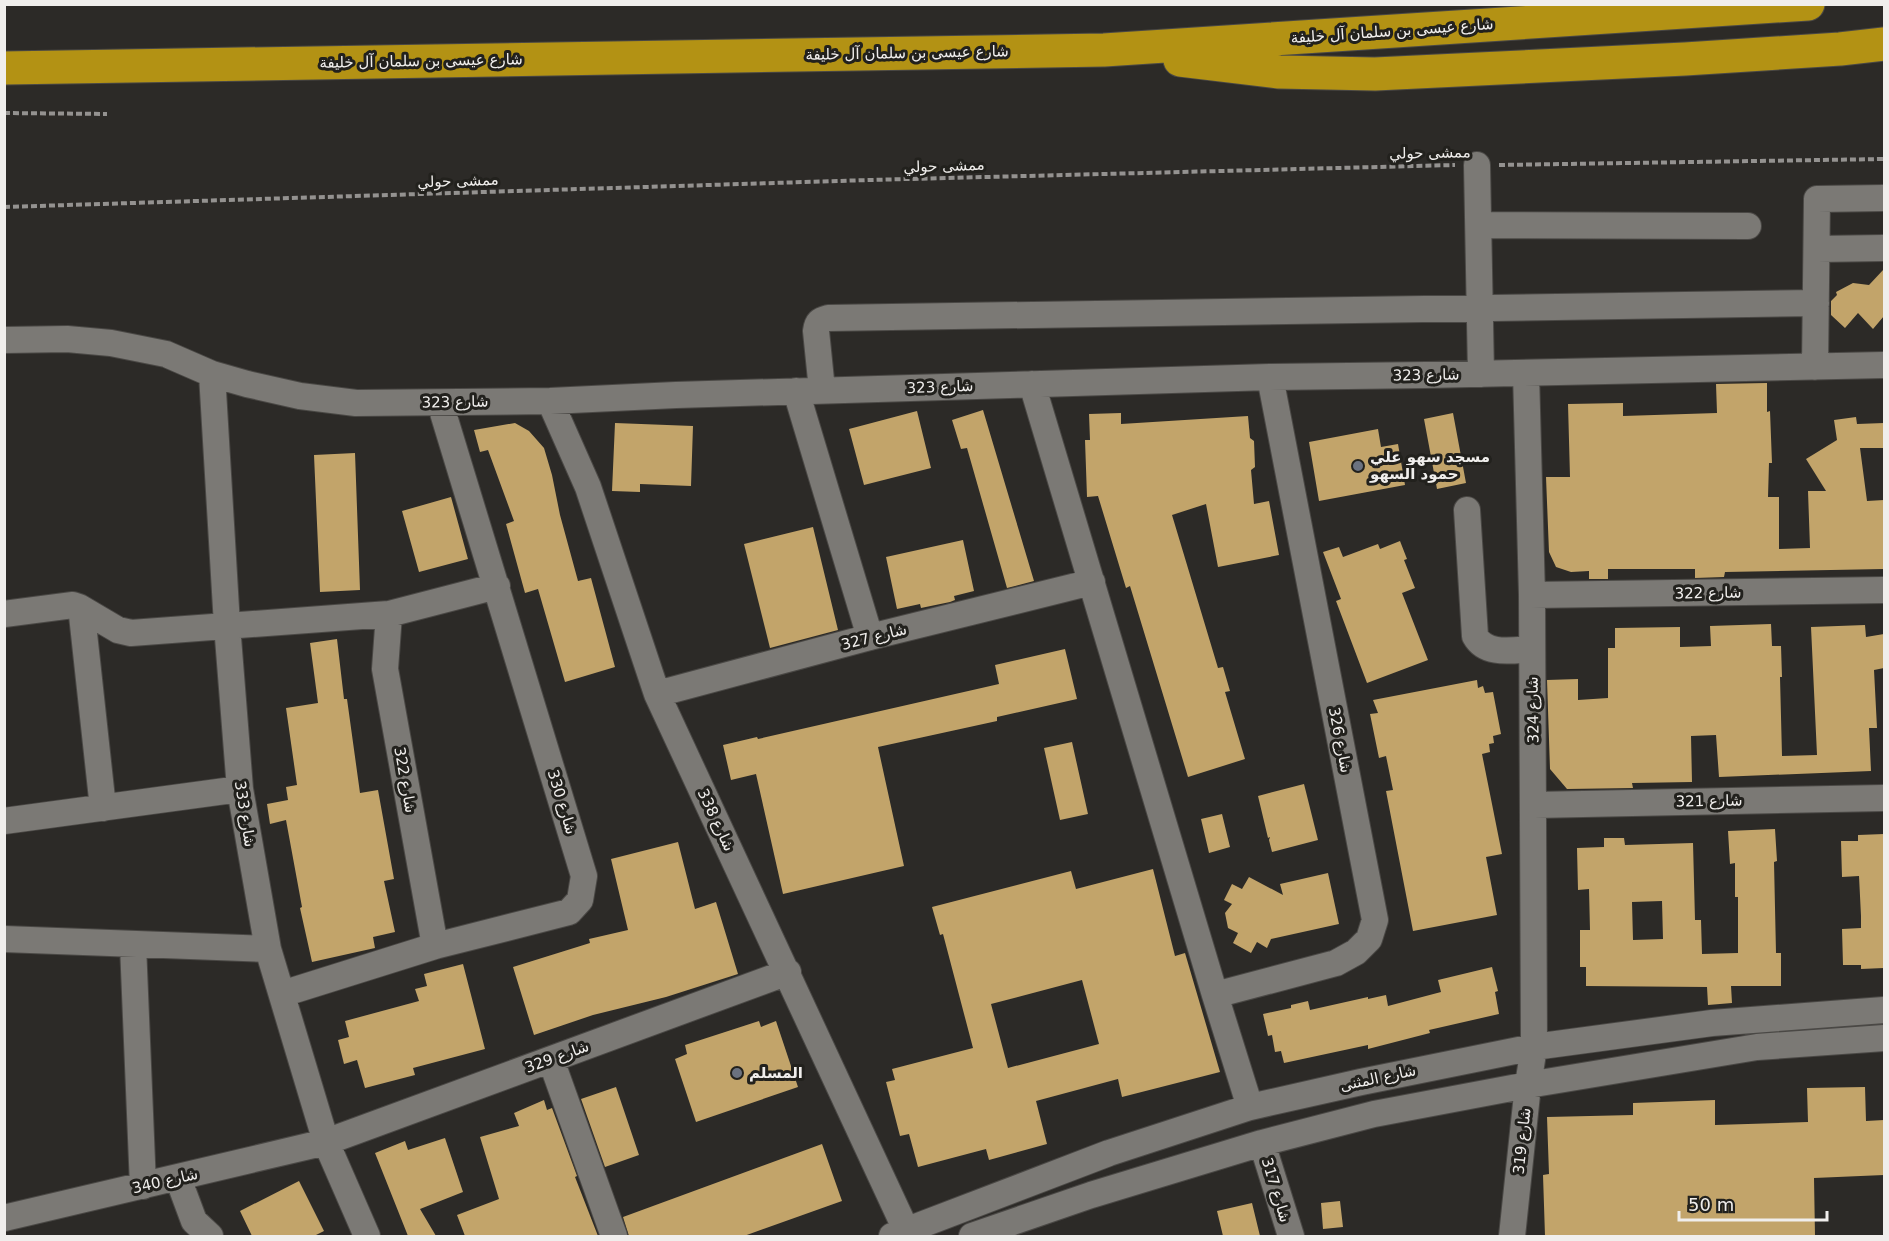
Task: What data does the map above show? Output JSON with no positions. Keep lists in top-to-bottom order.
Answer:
{
  "streets": {
    "highway": ["شارع عيسى بن سلمان آل خليفة"],
    "street": [
      "شارع 323",
      "شارع 322",
      "شارع 327",
      "شارع 324",
      "شارع 326",
      "شارع 321",
      "شارع 330",
      "شارع 333",
      "شارع 338",
      "شارع 329",
      "شارع المثنى",
      "شارع 319",
      "شارع 340",
      "شارع 317"
    ],
    "path": ["ممشى حولي"]
  },
  "crossings": [
    ["شارع 323", "شارع 324"],
    ["شارع 323", "شارع 326"],
    ["شارع 323", "شارع 330"],
    ["شارع 323", "شارع 333"],
    ["شارع 323", "شارع 338"],
    ["شارع 322", "شارع 324"],
    ["شارع 322", "شارع 330"],
    ["شارع 327", "شارع 338"],
    ["شارع 324", "شارع 321"],
    ["شارع 324", "شارع المثنى"],
    ["شارع 324", "شارع 319"],
    ["شارع 330", "شارع 333"],
    ["شارع 333", "شارع 329"],
    ["شارع 333", "شارع 340"],
    ["شارع 338", "شارع 329"],
    ["شارع 338", "شارع المثنى"],
    ["شارع 329", "شارع 340"],
    ["شارع المثنى", "شارع 319"]
  ],
  "places": ["مسجد سهو علي حمود السهو", "المسلم"],
  "scale_bar": "50 m"
}
